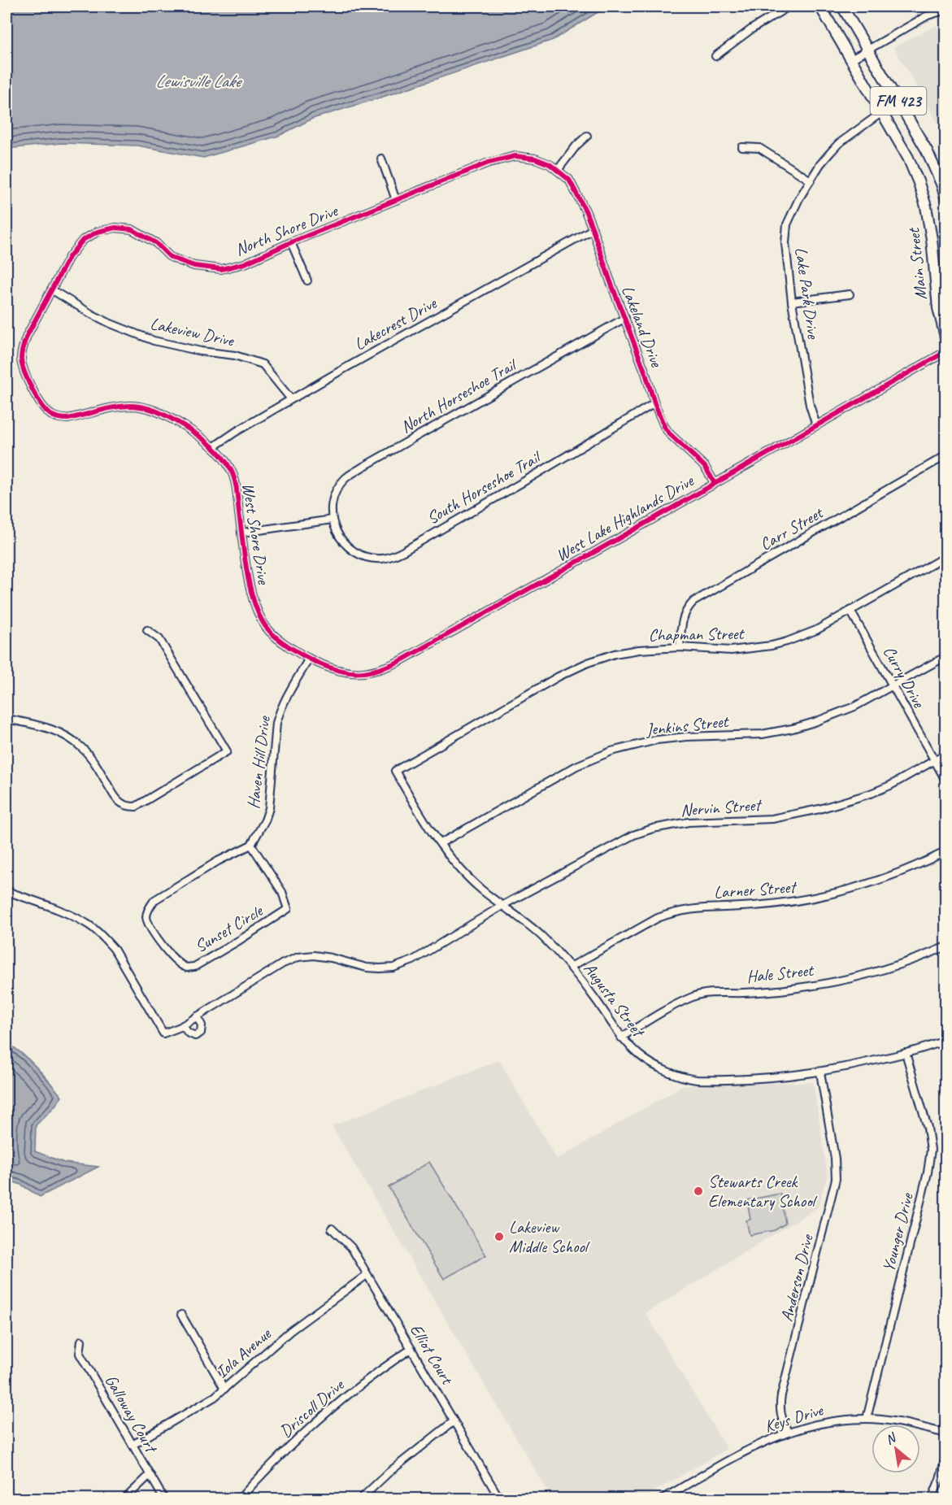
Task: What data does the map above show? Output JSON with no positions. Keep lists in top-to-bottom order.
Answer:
{
  "streets": {
    "main road": ["FM 423", "Main Street"],
    "street": [
      "North Shore Drive",
      "Lake Park Drive",
      "Lakecrest Drive",
      "Lakeland Drive",
      "Lakeview Drive",
      "North Horseshoe Trail",
      "South Horseshoe Trail",
      "West Lake Highlands Drive",
      "Carr Street",
      "West Shore Drive",
      "Chapman Street",
      "Curry Drive",
      "Jenkins Street",
      "Haven Hill Drive",
      "Nervin Street",
      "Larner Street",
      "Sunset Circle",
      "Hale Street",
      "Augusta Street",
      "Younger Drive",
      "Anderson Drive",
      "Iola Avenue",
      "Elliot Court",
      "Driscoll Drive",
      "Galloway Court",
      "Keys Drive"
    ]
  },
  "crossings": [
    ["North Shore Drive", "Lakeland Drive"],
    ["North Shore Drive", "Lakeview Drive"],
    ["North Shore Drive", "West Shore Drive"],
    ["Main Street", "Lake Park Drive"],
    ["Lake Park Drive", "West Lake Highlands Drive"],
    ["Lakecrest Drive", "Lakeland Drive"],
    ["Lakecrest Drive", "Lakeview Drive"],
    ["Lakecrest Drive", "West Shore Drive"],
    ["Lakeland Drive", "North Horseshoe Trail"],
    ["Lakeland Drive", "South Horseshoe Trail"],
    ["Lakeland Drive", "West Lake Highlands Drive"],
    ["Lakeview Drive", "West Shore Drive"],
    ["North Horseshoe Trail", "South Horseshoe Trail"],
    ["West Lake Highlands Drive", "West Shore Drive"],
    ["West Lake Highlands Drive", "Haven Hill Drive"],
    ["Carr Street", "Chapman Street"],
    ["West Shore Drive", "Haven Hill Drive"],
    ["Chapman Street", "Curry Drive"],
    ["Chapman Street", "Augusta Street"],
    ["Curry Drive", "Jenkins Street"],
    ["Curry Drive", "Nervin Street"],
    ["Jenkins Street", "Augusta Street"],
    ["Haven Hill Drive", "Sunset Circle"],
    ["Nervin Street", "Augusta Street"],
    ["Larner Street", "Augusta Street"],
    ["Hale Street", "Augusta Street"],
    ["Augusta Street", "Younger Drive"],
    ["Augusta Street", "Anderson Drive"],
    ["Younger Drive", "Keys Drive"],
    ["Anderson Drive", "Keys Drive"],
    ["Iola Avenue", "Elliot Court"],
    ["Iola Avenue", "Galloway Court"],
    ["Elliot Court", "Driscoll Drive"]
  ],
  "water": ["Lewisville Lake"],
  "places": ["Stewarts Creek Elementary School", "Lakeview Middle School"],
  "north": "top left"
}
